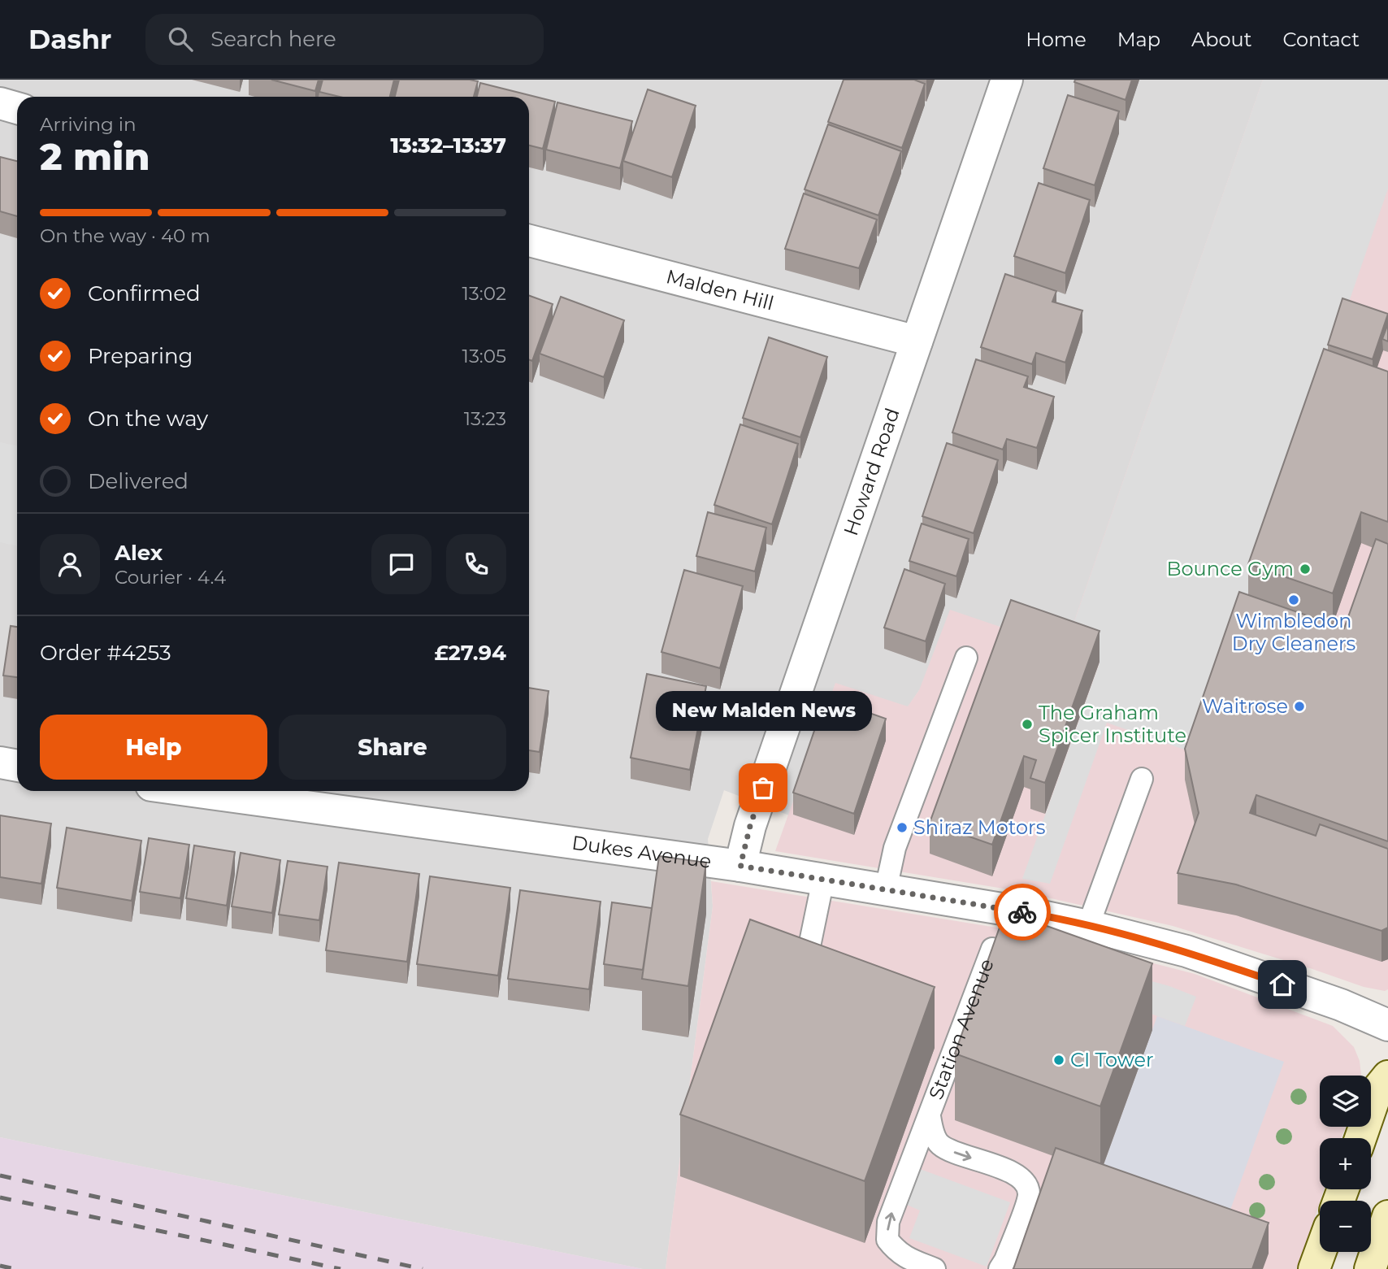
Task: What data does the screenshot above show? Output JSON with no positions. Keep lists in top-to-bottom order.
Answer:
{
  "streets": {
    "street": ["Malden Hill", "Howard Road", "Dukes Avenue"],
    "lane": ["Station Avenue"]
  },
  "crossings": [
    ["Malden Hill", "Howard Road"],
    ["Howard Road", "Dukes Avenue"],
    ["Dukes Avenue", "Station Avenue"]
  ],
  "one_way": ["Station Avenue"],
  "places": [
    "Bounce Gym",
    "Wimbledon Dry Cleaners",
    "Waitrose",
    "The Graham Spicer Institute",
    "New Malden News",
    "Shiraz Motors",
    "CI Tower"
  ],
  "page": {
    "header": "Dashr",
    "search": "Search here",
    "nav": [
      "Home",
      "Map",
      "About",
      "Contact"
    ],
    "heading": ["2 min", "Arriving in", "13:32–13:37"],
    "panel": [
      "Alex",
      "Courier · 4.4",
      "Order #4253",
      "£27.94"
    ],
    "bar": "On the way · 40 m",
    "list": [
      ["Confirmed", "13:02"],
      ["Preparing", "13:05"],
      ["On the way", "13:23"],
      "Delivered"
    ],
    "bubble": "New Malden News",
    "buttons": ["Help", "Share"],
    "map_buttons": ["+", "−"]
  }
}
